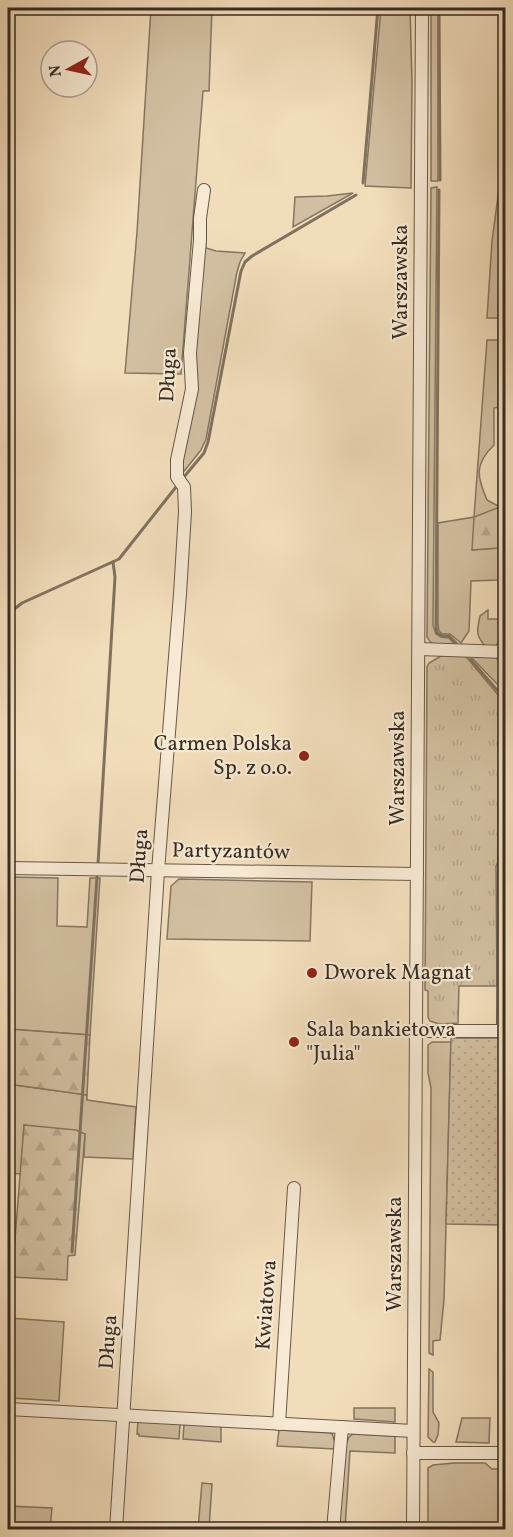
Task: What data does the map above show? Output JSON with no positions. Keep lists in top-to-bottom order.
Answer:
{
  "streets": {
    "street": [
      "Warszawska",
      "Długa",
      "Partyzantów",
      "Kwiatowa"
    ]
  },
  "crossings": [
    ["Warszawska", "Partyzantów"],
    ["Długa", "Partyzantów"]
  ],
  "places": ["Carmen Polska Sp. z o.o.", "Dworek Magnat", "Sala bankietowa \"Julia\""],
  "north": "left"
}
